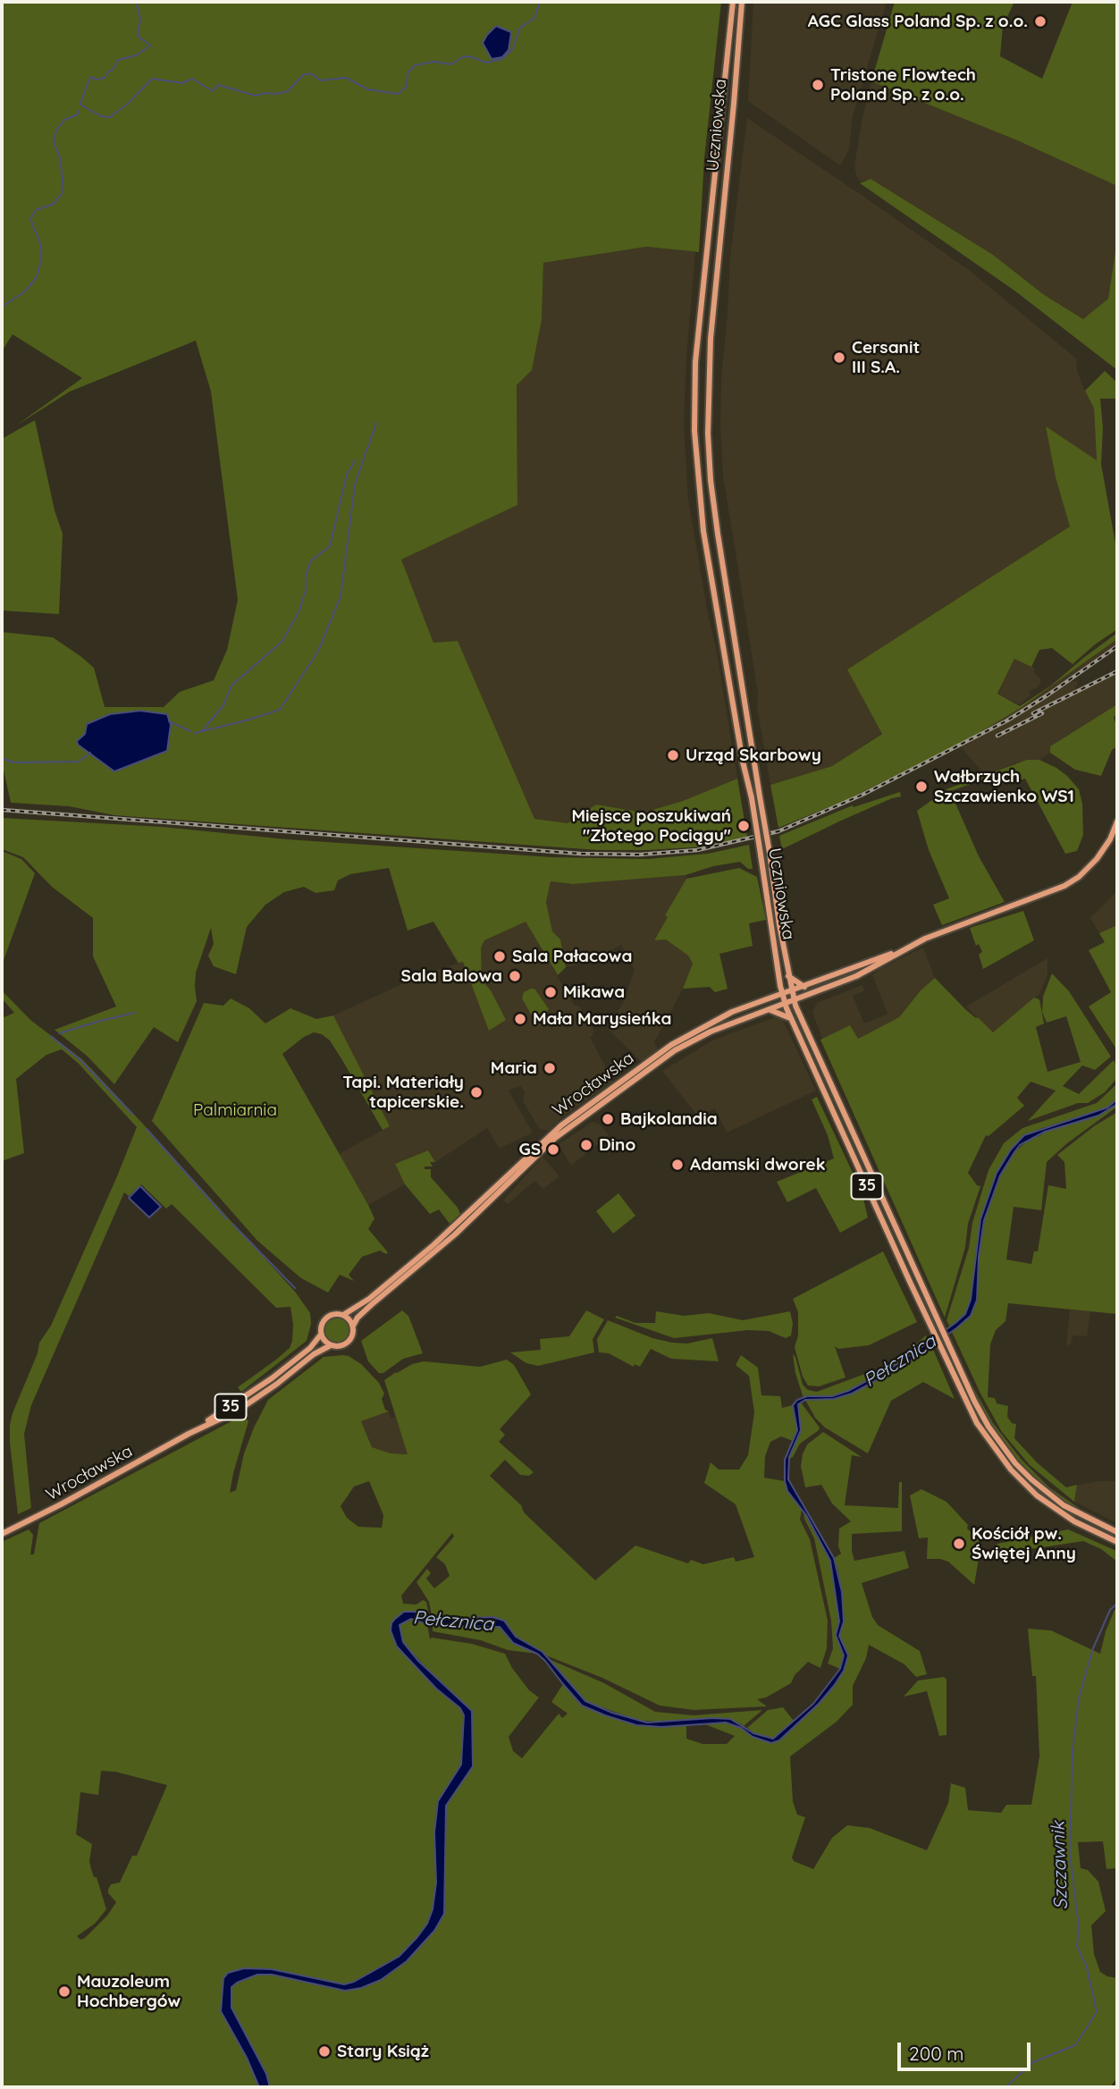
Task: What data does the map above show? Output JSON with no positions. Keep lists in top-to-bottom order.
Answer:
{
  "streets": {
    "main road": ["Uczniowska", "Wrocławska", "35"]
  },
  "crossings": [
    ["Uczniowska", "Wrocławska"],
    ["Uczniowska", "35"],
    ["Wrocławska", "35"]
  ],
  "water": ["Pełcznica", "Szczawnik"],
  "parks": ["Palmiarnia"],
  "places": [
    "AGC Glass Poland Sp. z o.o.",
    "Tristone Flowtech Poland Sp. z o.o.",
    "Cersanit III S.A.",
    "Urząd Skarbowy",
    "Wałbrzych Szczawienko WS1",
    "Miejsce poszukiwań \"Złotego Pociągu\"",
    "Sala Pałacowa",
    "Sala Balowa",
    "Mikawa",
    "Mała Marysieńka",
    "Maria",
    "Tapi. Materiały tapicerskie.",
    "Bajkolandia",
    "Dino",
    "GS",
    "Adamski dworek",
    "Kościół pw. Świętej Anny",
    "Mauzoleum Hochbergów",
    "Stary Książ"
  ],
  "scale_bar": "200 m"
}
